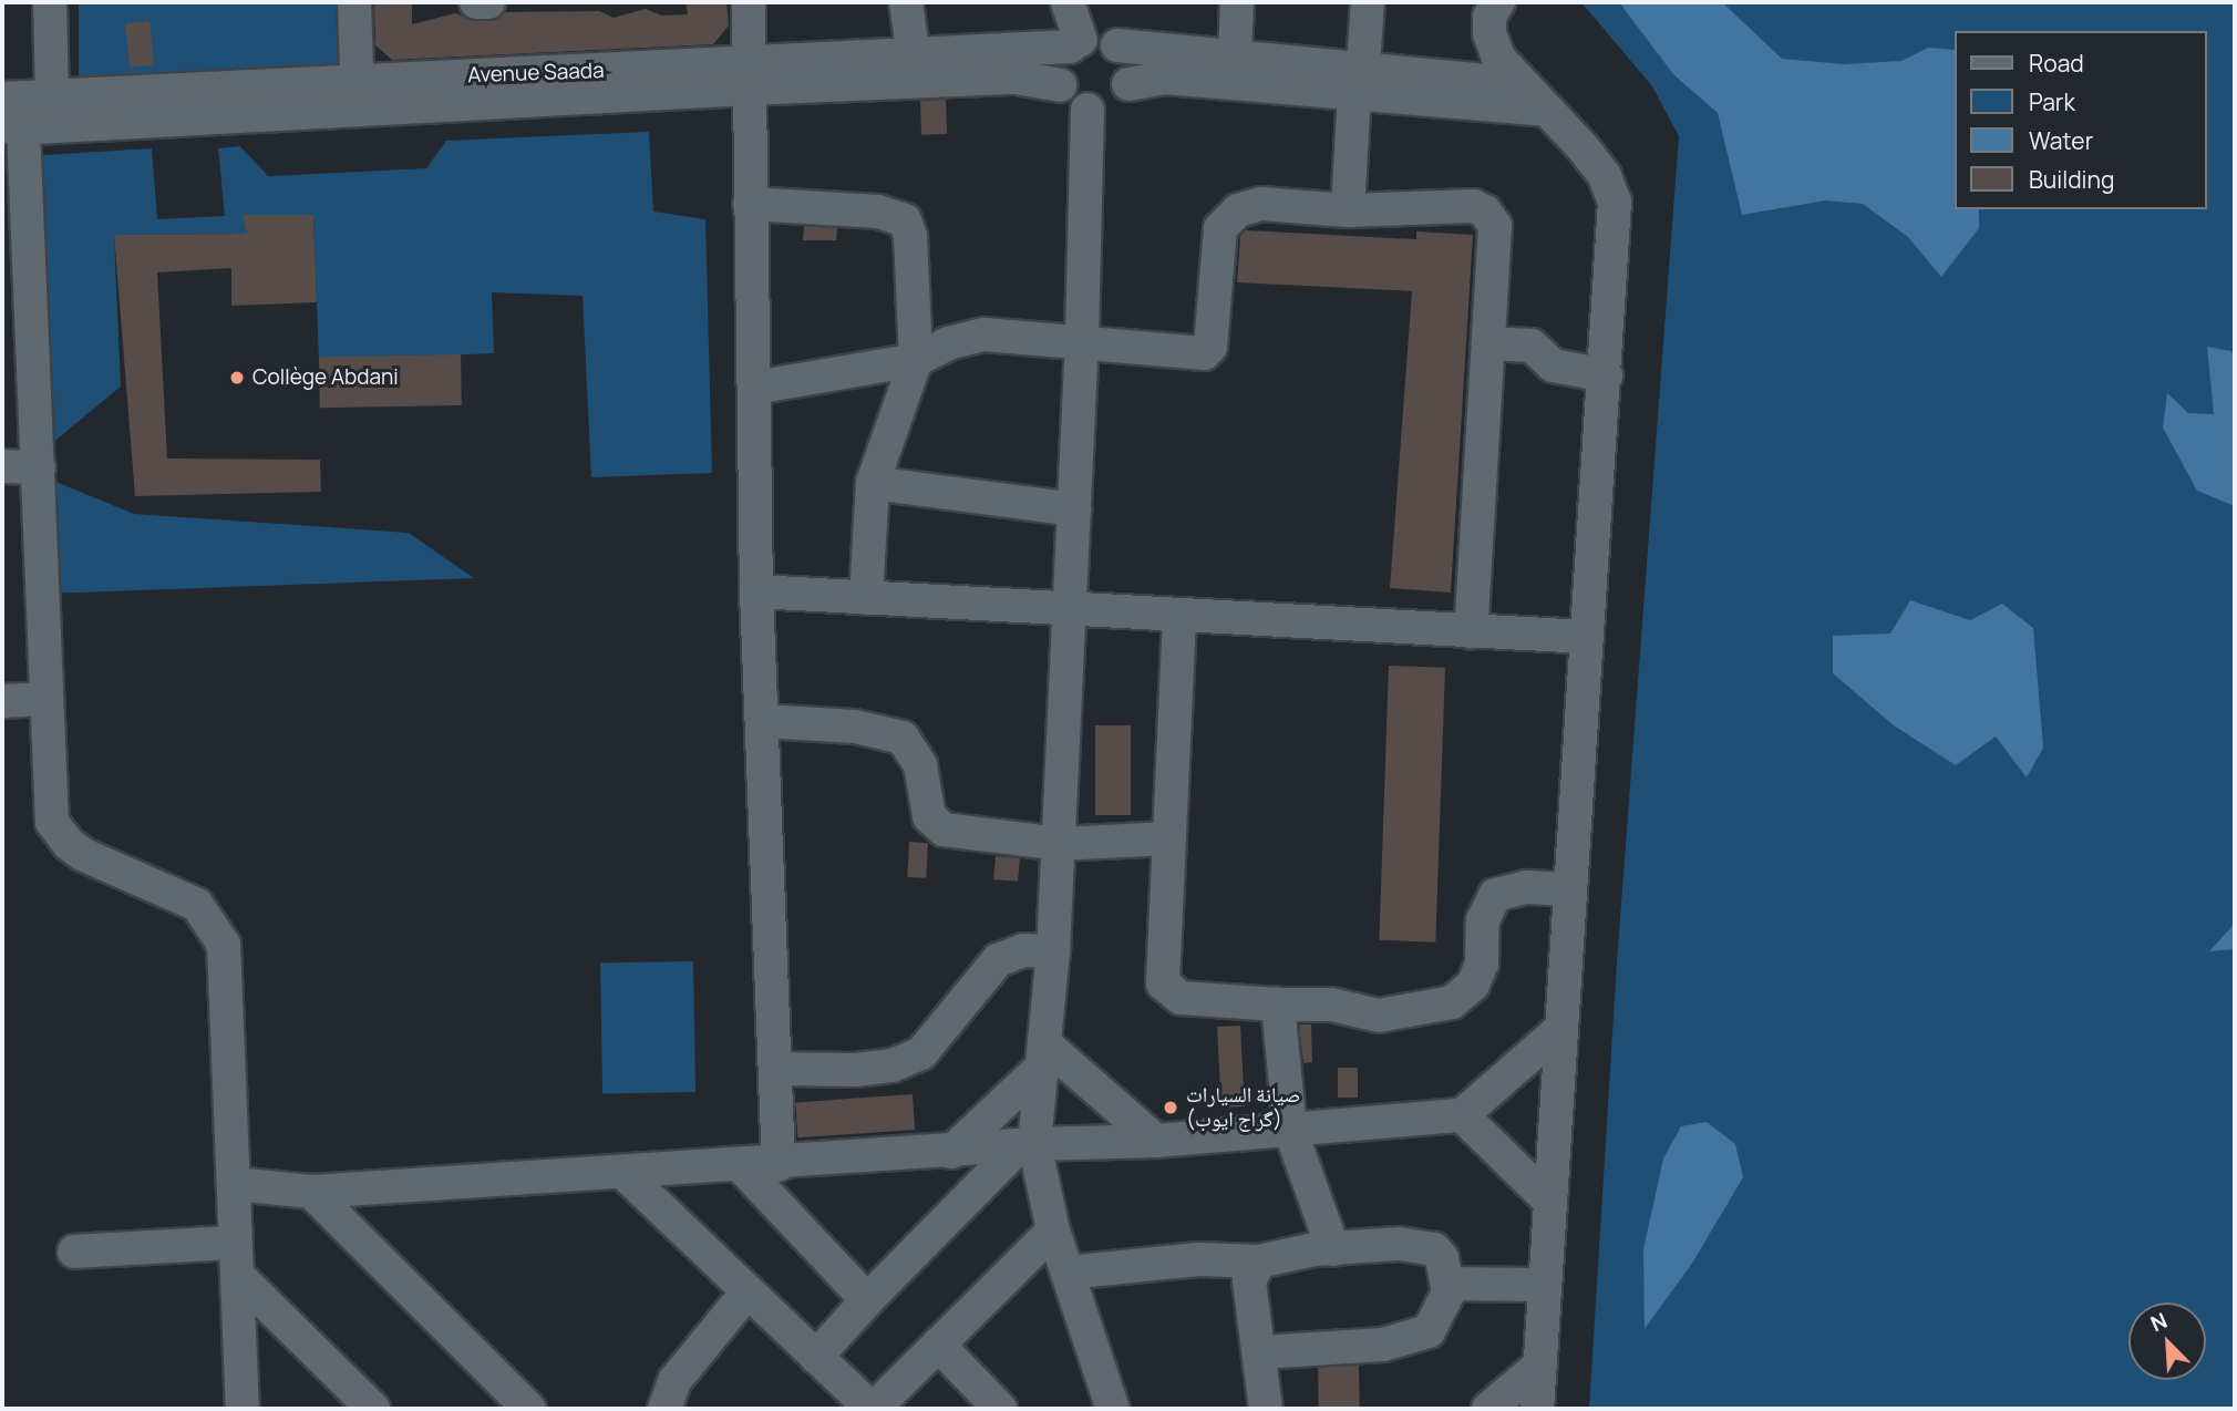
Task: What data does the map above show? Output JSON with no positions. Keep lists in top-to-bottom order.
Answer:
{
  "streets": {
    "street": ["Avenue Saada"]
  },
  "places": ["Collège Abdani", "صيانة السيارات (گراج ايوب)"],
  "legend": [
    "Road",
    "Park",
    "Water",
    "Building"
  ],
  "north": "top left"
}
